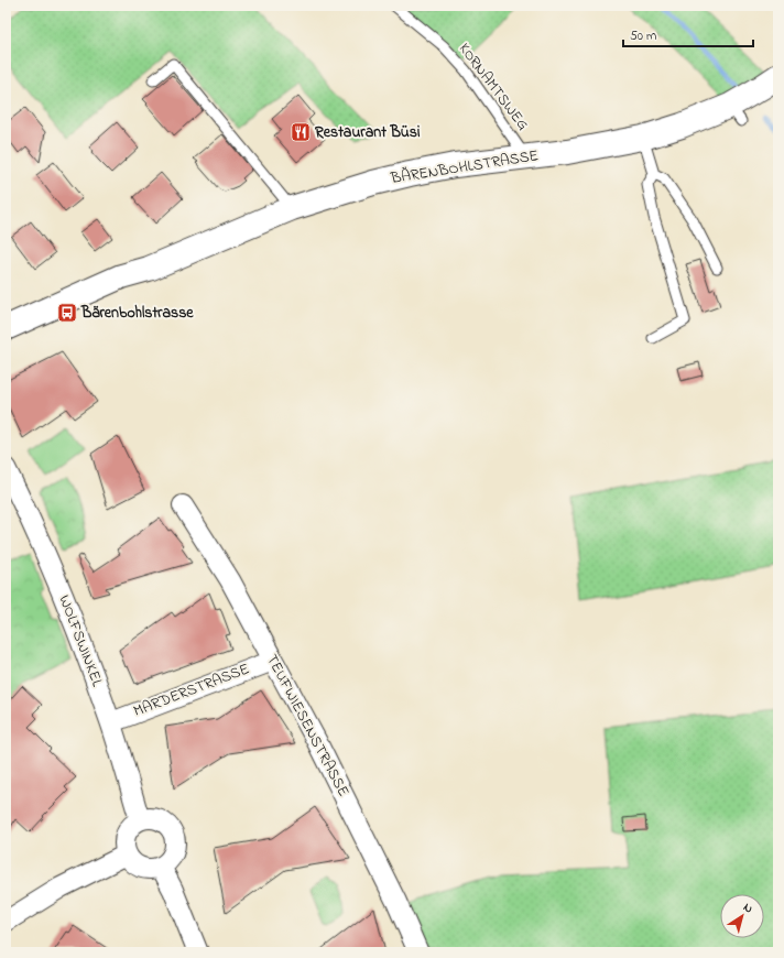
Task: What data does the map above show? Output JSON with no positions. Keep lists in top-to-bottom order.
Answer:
{
  "streets": {
    "street": [
      "BÄRENBOHLSTRASSE",
      "WOLFSWINKEL",
      "MARDERSTRASSE",
      "TEUFWIESENSTRASSE"
    ],
    "lane": ["KORNAMTSWEG"]
  },
  "crossings": [
    ["KORNAMTSWEG", "BÄRENBOHLSTRASSE"],
    ["WOLFSWINKEL", "MARDERSTRASSE"],
    ["MARDERSTRASSE", "TEUFWIESENSTRASSE"]
  ],
  "places": {
    "restaurant": ["Restaurant Büsi"],
    "bus stop": ["Bärenbohlstrasse"]
  },
  "scale_bar": "50 m",
  "north": "top right"
}
